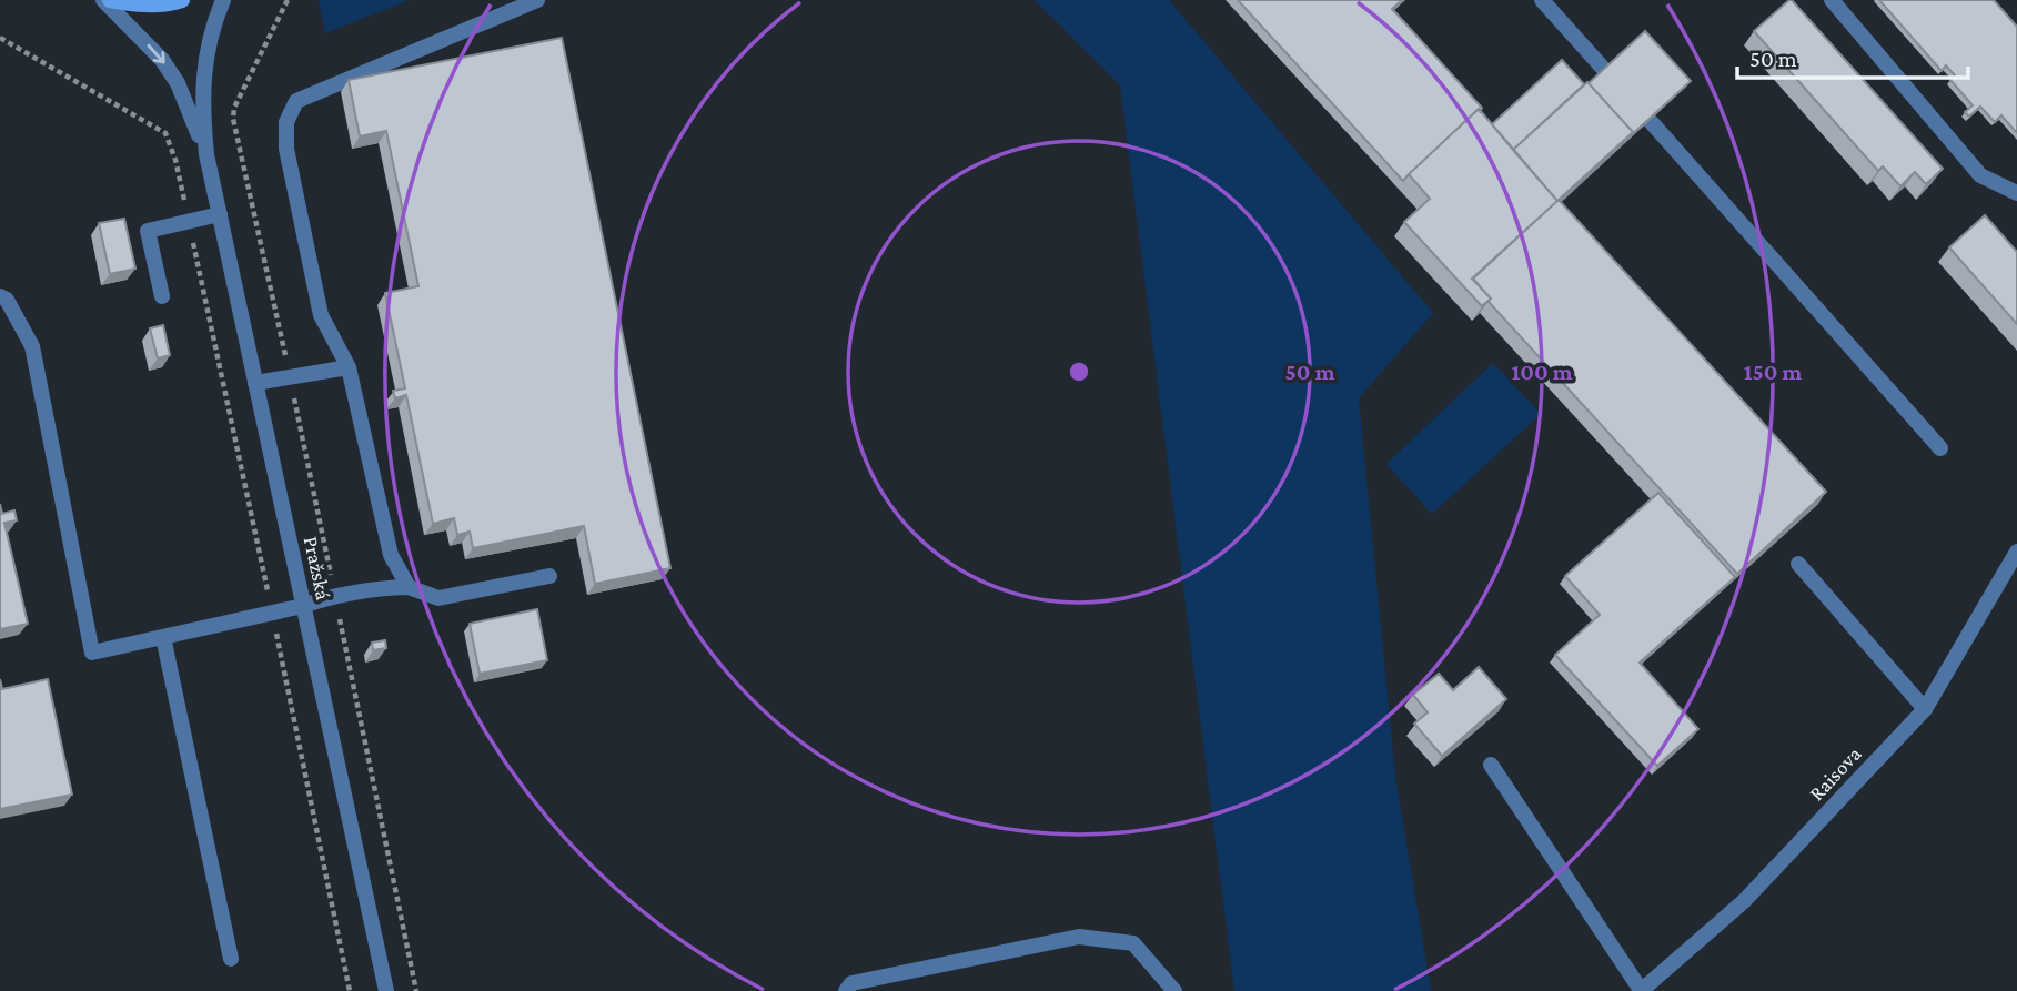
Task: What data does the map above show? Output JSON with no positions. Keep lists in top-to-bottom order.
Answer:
{
  "streets": {
    "street": ["Pražská", "Raisova"]
  },
  "scale_bar": "50 m",
  "rings": ["50 m", "100 m", "150 m"]
}
